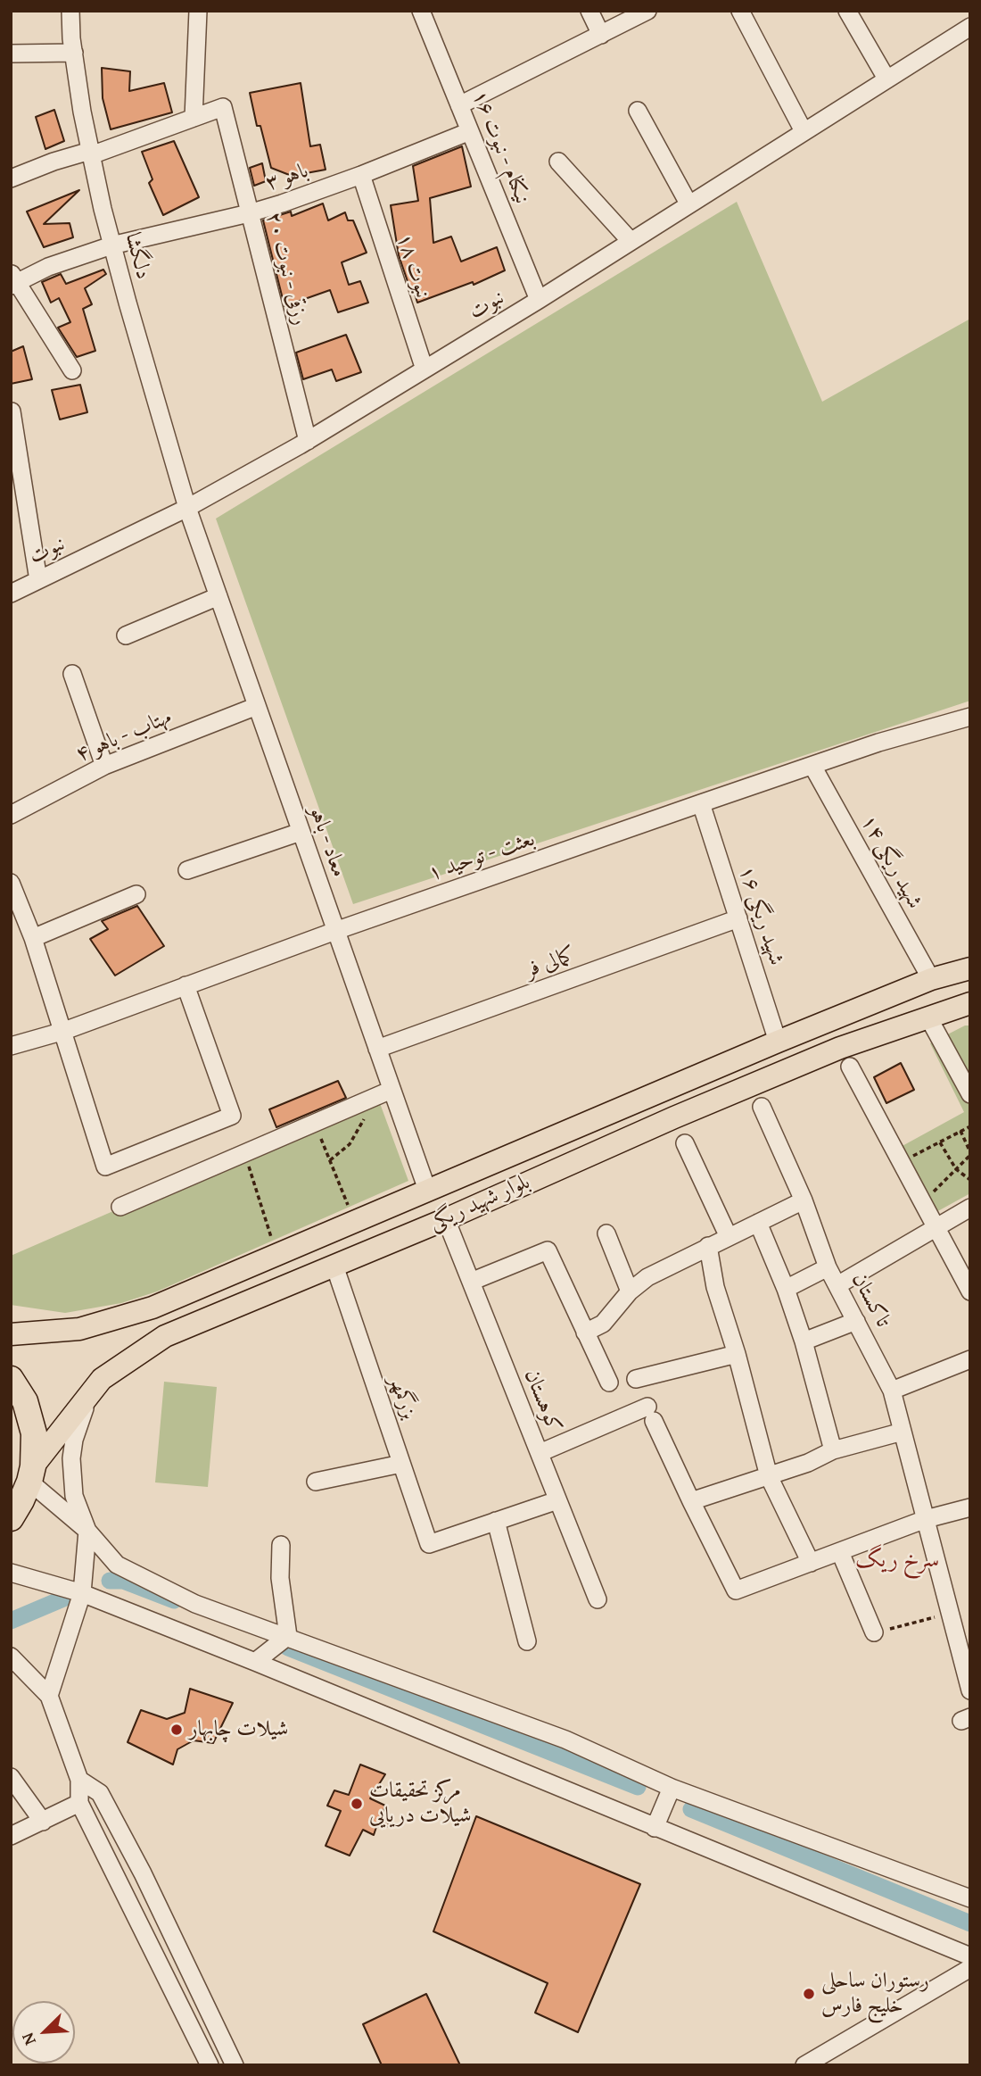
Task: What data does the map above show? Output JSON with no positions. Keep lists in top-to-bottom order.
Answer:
{
  "streets": {
    "main road": ["بلوار شهید ریگی"],
    "street": [
      "نیکنام - نبوت ۱۶",
      "باهو ۳",
      "دلگشا",
      "نبوت ۱۸",
      "رزقی - نبوت ۲۰",
      "نبوت",
      "مهتاب - باهو ۴",
      "معاد - باهو",
      "بعثت - توحید ۱",
      "شهید ریگی ۱۴",
      "شهید ریگی ۱۶",
      "کمالی فر",
      "تاکستان",
      "بزرگمهر",
      "کوهستان"
    ]
  },
  "crossings": [
    ["نیکنام - نبوت ۱۶", "باهو ۳"],
    ["نیکنام - نبوت ۱۶", "نبوت"],
    ["باهو ۳", "دلگشا"],
    ["باهو ۳", "نبوت ۱۸"],
    ["باهو ۳", "رزقی - نبوت ۲۰"],
    ["دلگشا", "نبوت"],
    ["دلگشا", "معاد - باهو"],
    ["نبوت ۱۸", "نبوت"],
    ["رزقی - نبوت ۲۰", "نبوت"],
    ["نبوت", "معاد - باهو"],
    ["مهتاب - باهو ۴", "معاد - باهو"],
    ["معاد - باهو", "بعثت - توحید ۱"],
    ["معاد - باهو", "کمالی فر"],
    ["معاد - باهو", "بلوار شهید ریگی"],
    ["بعثت - توحید ۱", "شهید ریگی ۱۴"],
    ["بعثت - توحید ۱", "شهید ریگی ۱۶"],
    ["شهید ریگی ۱۴", "بلوار شهید ریگی"],
    ["شهید ریگی ۱۶", "کمالی فر"],
    ["شهید ریگی ۱۶", "بلوار شهید ریگی"],
    ["بلوار شهید ریگی", "بزرگمهر"],
    ["بلوار شهید ریگی", "کوهستان"]
  ],
  "districts": ["سرخ ریگ"],
  "places": ["شیلات چابهار", "مرکز تحقیقات شیلات دریایی", "رستوران ساحلی خلیج فارس"],
  "north": "bottom left"
}
